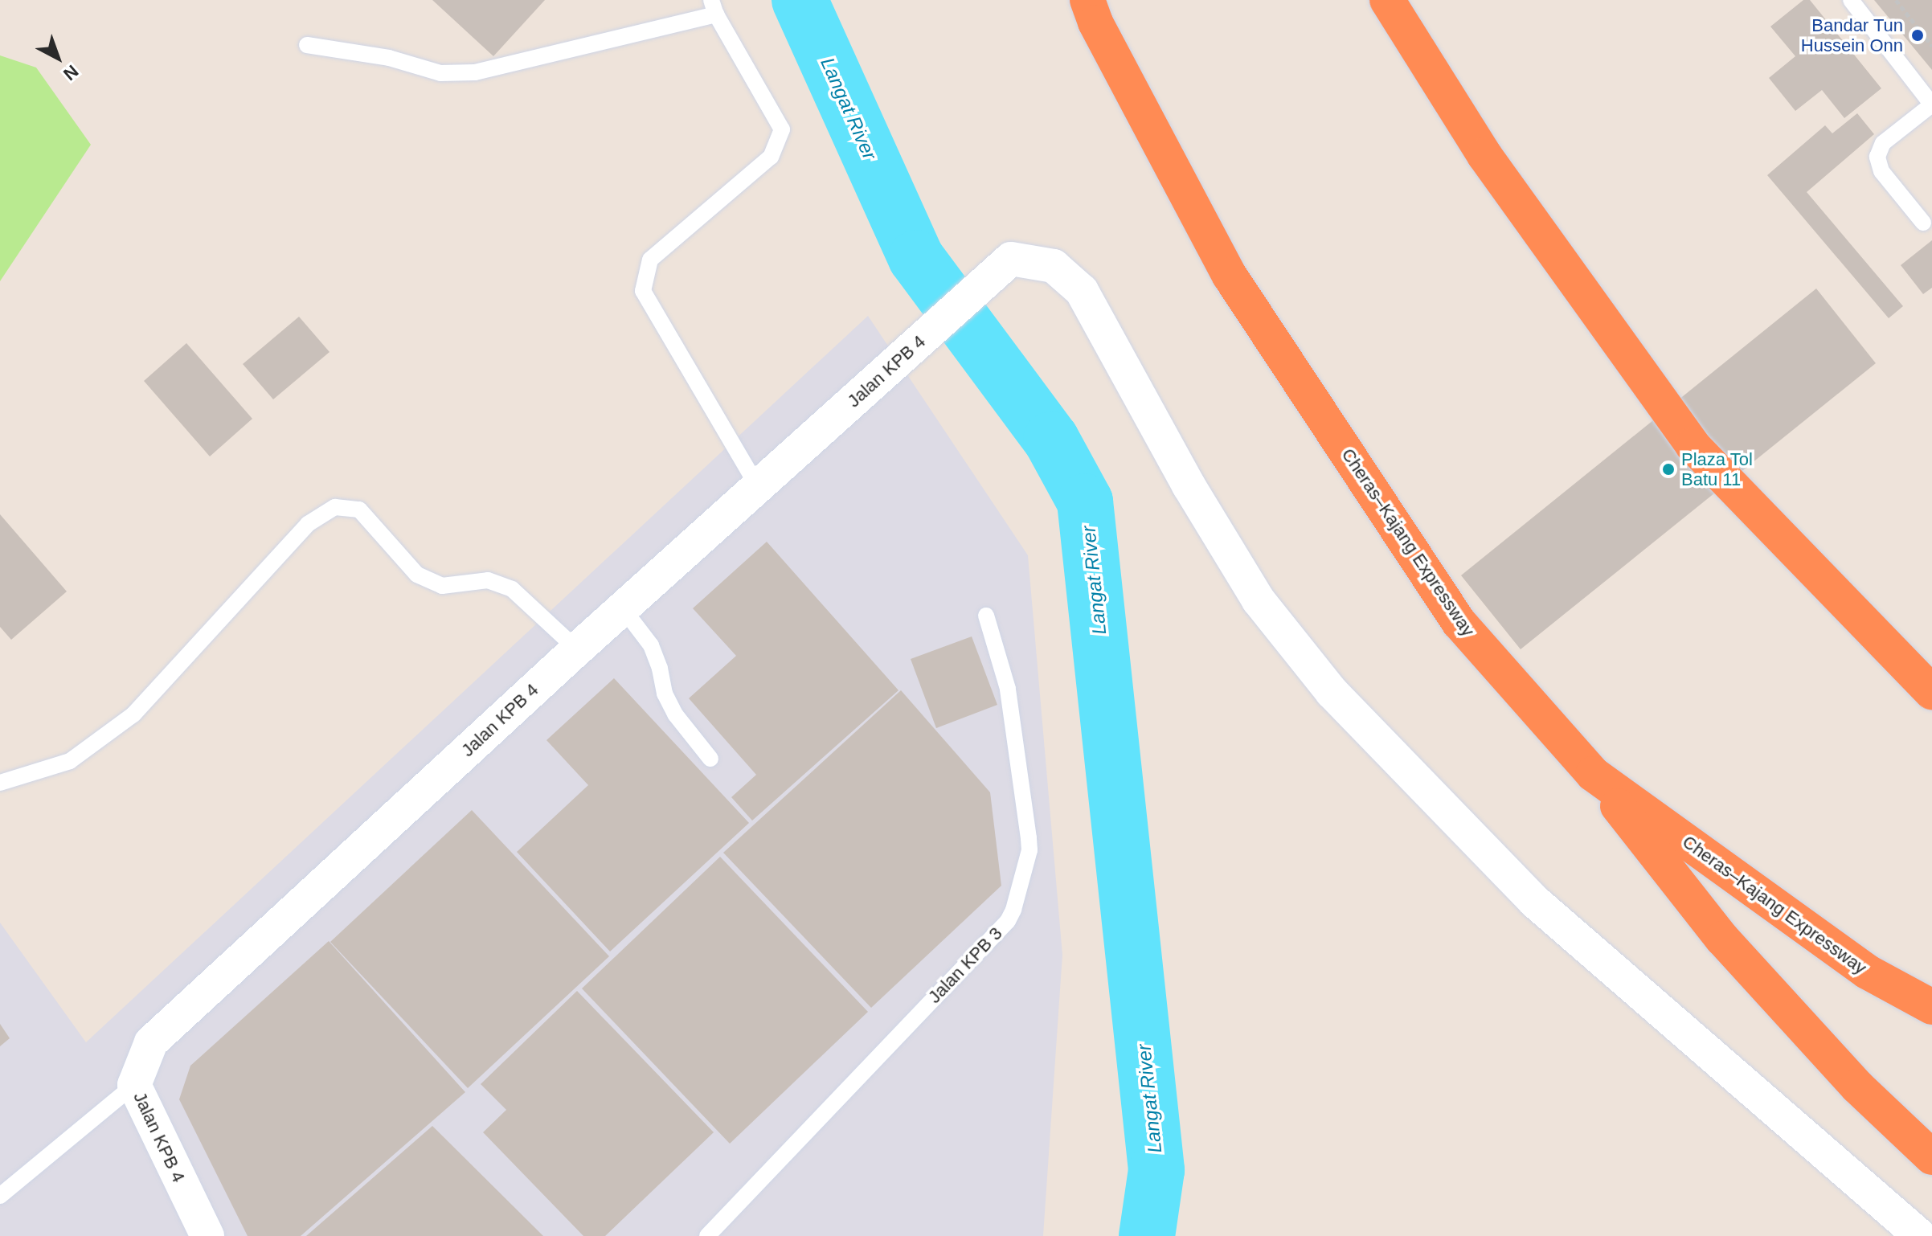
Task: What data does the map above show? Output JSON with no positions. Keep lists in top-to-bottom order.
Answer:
{
  "streets": {
    "highway": ["Cheras–Kajang Expressway"],
    "street": ["Jalan KPB 4"],
    "lane": ["Jalan KPB 3"]
  },
  "water": ["Langat River"],
  "places": ["Bandar Tun Hussein Onn", "Plaza Tol Batu 11"],
  "north": "bottom right"
}
